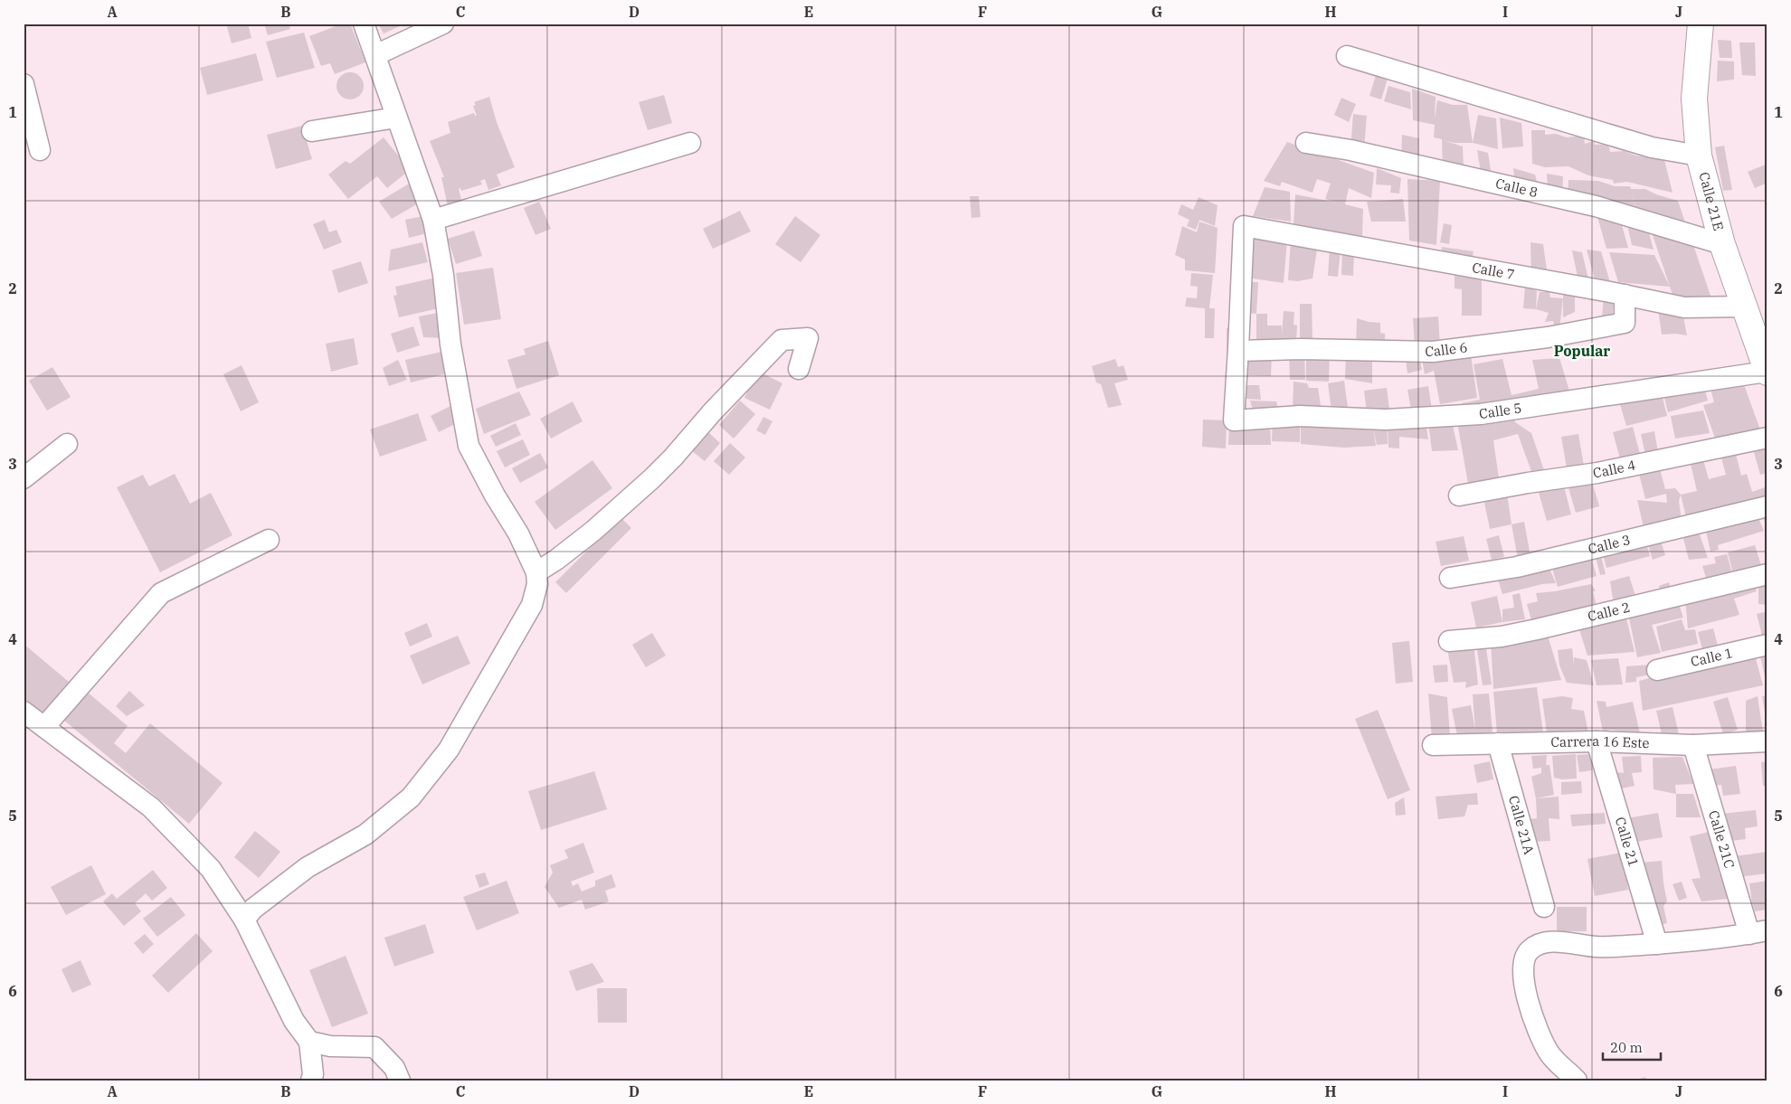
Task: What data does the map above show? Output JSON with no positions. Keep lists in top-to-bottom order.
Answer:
{
  "streets": {
    "main road": ["Calle 21E"],
    "street": [
      "Calle 8",
      "Calle 7",
      "Calle 6",
      "Calle 5",
      "Calle 4",
      "Calle 3",
      "Calle 2",
      "Calle 1",
      "Carrera 16 Este",
      "Calle 21A",
      "Calle 21C",
      "Calle 21"
    ]
  },
  "crossings": [
    ["Calle 8", "Calle 21E"],
    ["Calle 21E", "Calle 7"],
    ["Calle 21E", "Calle 5"],
    ["Calle 7", "Calle 6"],
    ["Calle 7", "Calle 5"],
    ["Calle 6", "Calle 5"],
    ["Carrera 16 Este", "Calle 21A"],
    ["Carrera 16 Este", "Calle 21C"],
    ["Carrera 16 Este", "Calle 21"]
  ],
  "districts": ["Popular"],
  "scale_bar": "20 m",
  "grid": {
    "columns": [
      "A",
      "B",
      "C",
      "D",
      "E",
      "F",
      "G",
      "H",
      "I",
      "J"
    ],
    "rows": [
      "1",
      "2",
      "3",
      "4",
      "5",
      "6"
    ]
  }
}
